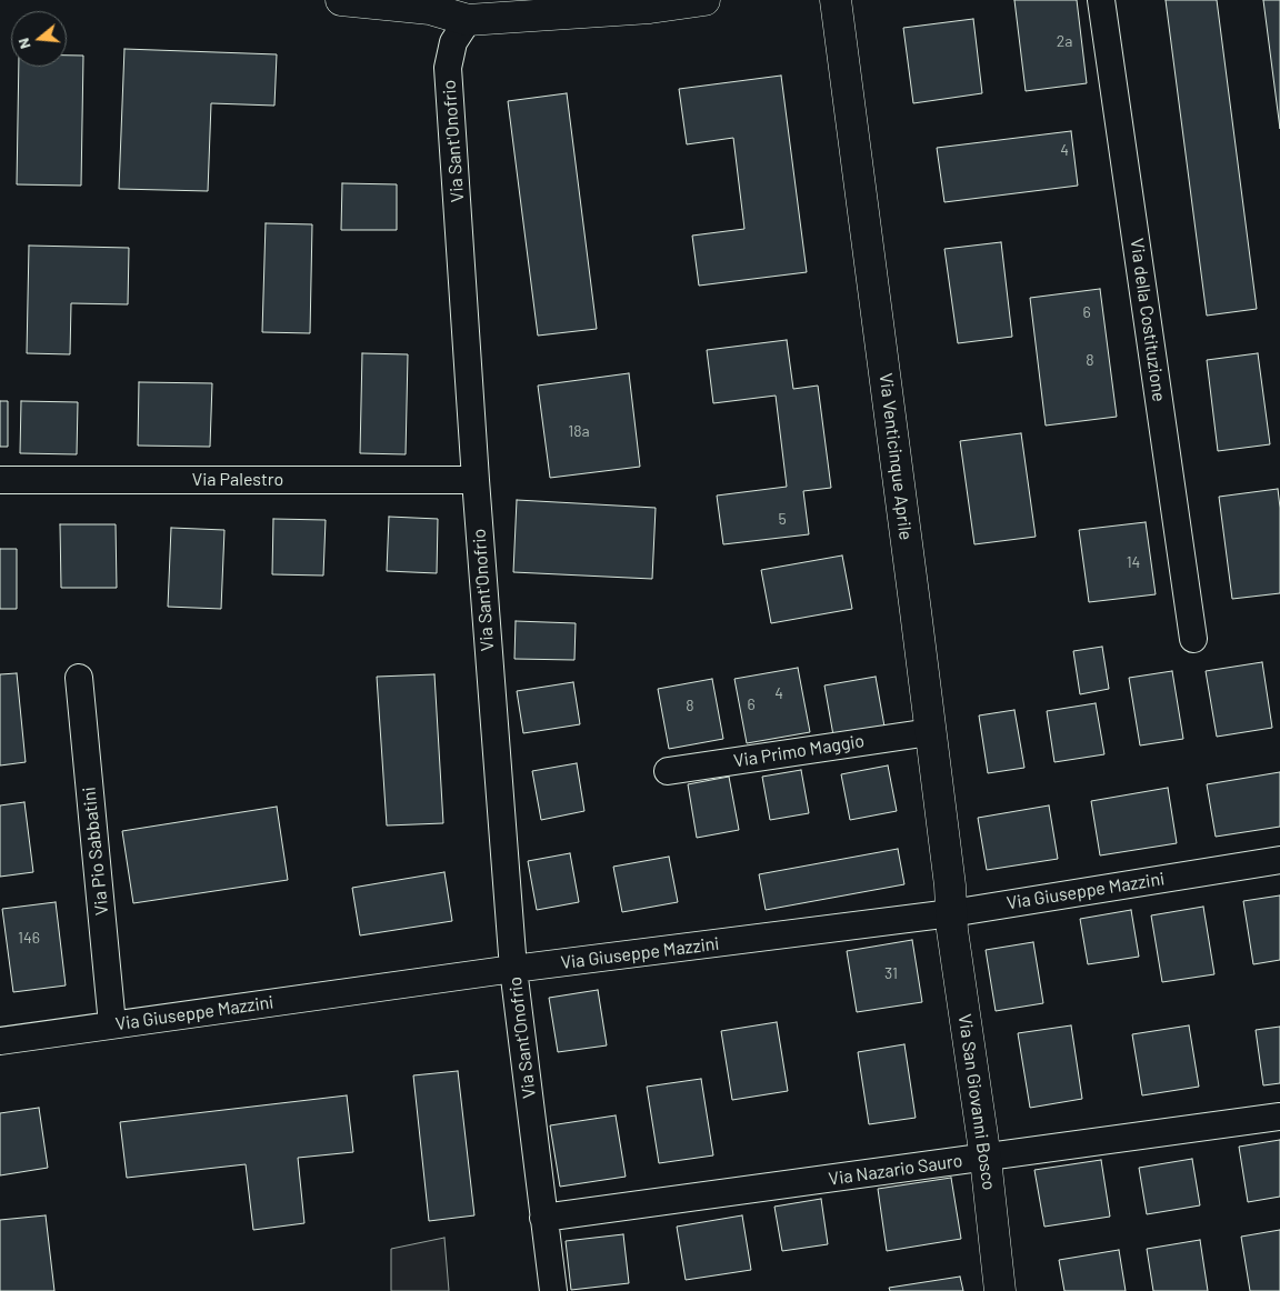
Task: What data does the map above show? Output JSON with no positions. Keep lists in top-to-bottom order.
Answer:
{
  "streets": {
    "street": [
      "Via Sant'Onofrio",
      "Via della Costituzione",
      "Via Venticinque Aprile",
      "Via Palestro",
      "Via Primo Maggio",
      "Via Pio Sabbatini",
      "Via Giuseppe Mazzini",
      "Via San Giovanni Bosco",
      "Via Nazario Sauro"
    ]
  },
  "crossings": [
    ["Via Sant'Onofrio", "Via Palestro"],
    ["Via Sant'Onofrio", "Via Giuseppe Mazzini"],
    ["Via Sant'Onofrio", "Via Nazario Sauro"],
    ["Via Venticinque Aprile", "Via Primo Maggio"],
    ["Via Venticinque Aprile", "Via Giuseppe Mazzini"],
    ["Via Venticinque Aprile", "Via San Giovanni Bosco"],
    ["Via Pio Sabbatini", "Via Giuseppe Mazzini"],
    ["Via Giuseppe Mazzini", "Via San Giovanni Bosco"],
    ["Via San Giovanni Bosco", "Via Nazario Sauro"]
  ],
  "house_numbers": [
    "2a",
    "4",
    "6",
    "8",
    "18a",
    "5",
    "14",
    "4",
    "6",
    "8",
    "146",
    "31"
  ],
  "north": "left"
}
